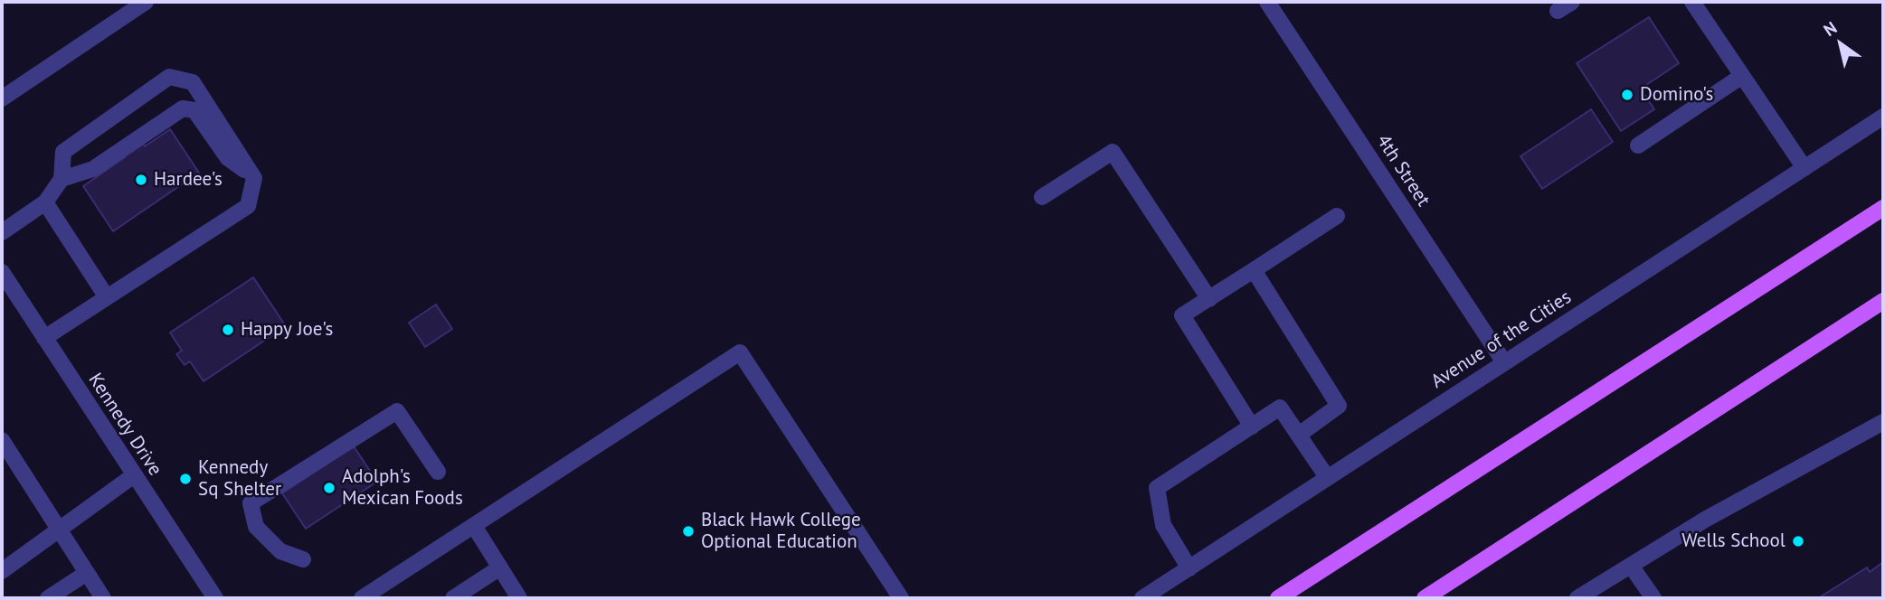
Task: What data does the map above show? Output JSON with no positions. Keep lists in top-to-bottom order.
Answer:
{
  "streets": {
    "street": ["4th Street", "Avenue of the Cities", "Kennedy Drive"]
  },
  "crossings": [
    ["4th Street", "Avenue of the Cities"]
  ],
  "places": [
    "Domino's",
    "Hardee's",
    "Happy Joe's",
    "Kennedy Sq Shelter",
    "Adolph's Mexican Foods",
    "Black Hawk College Optional Education",
    "Wells School"
  ],
  "north": "top left"
}
